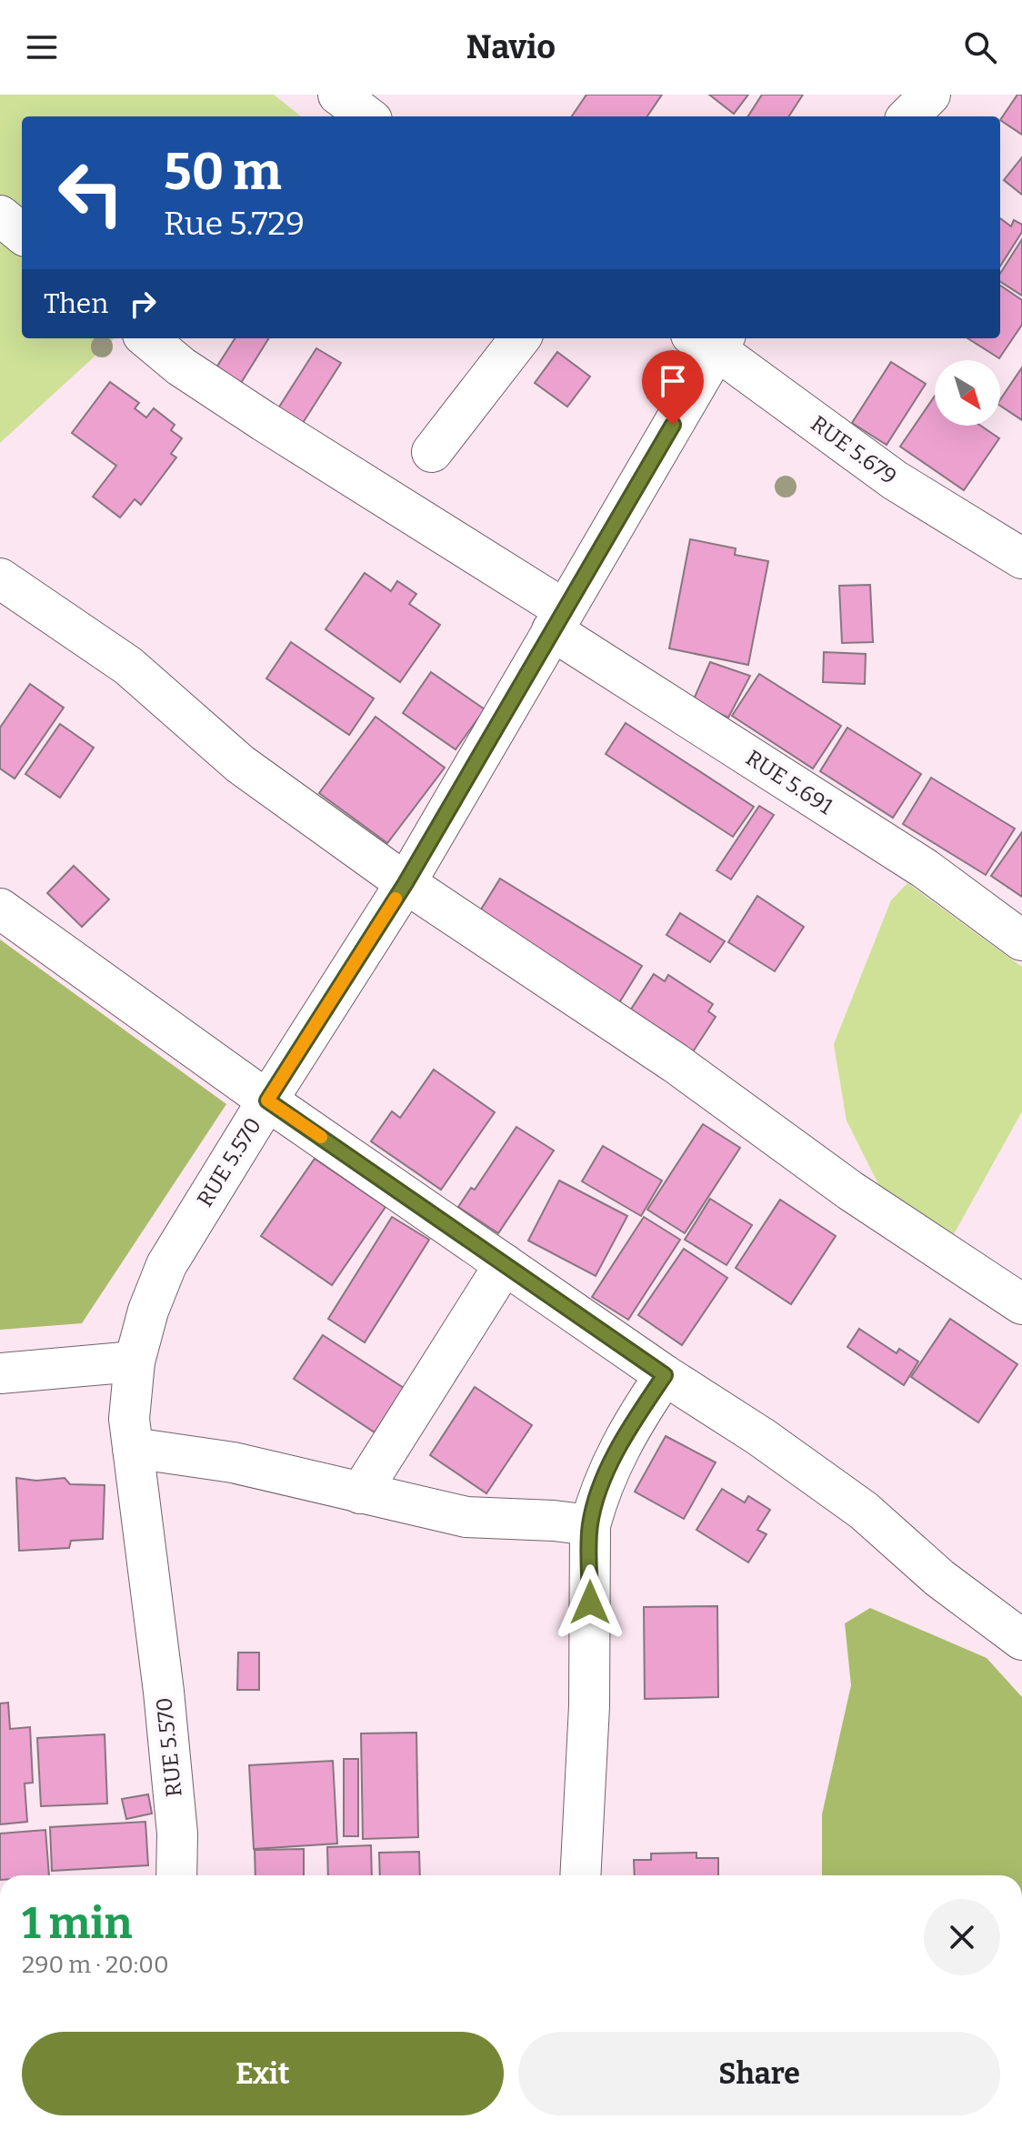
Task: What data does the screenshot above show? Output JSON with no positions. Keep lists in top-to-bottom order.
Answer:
{
  "streets": {
    "street": ["RUE 5.679", "RUE 5.691", "RUE 5.570"]
  },
  "crossings": [
    ["RUE 5.679", "RUE 5.570"],
    ["RUE 5.691", "RUE 5.570"]
  ],
  "north": "bottom right",
  "page": {
    "header": "Navio",
    "turn": ["50 m", "Rue 5.729"],
    "then": "Then",
    "heading": ["1 min", "290 m · 20:00"],
    "buttons": ["Exit", "Share"]
  }
}
